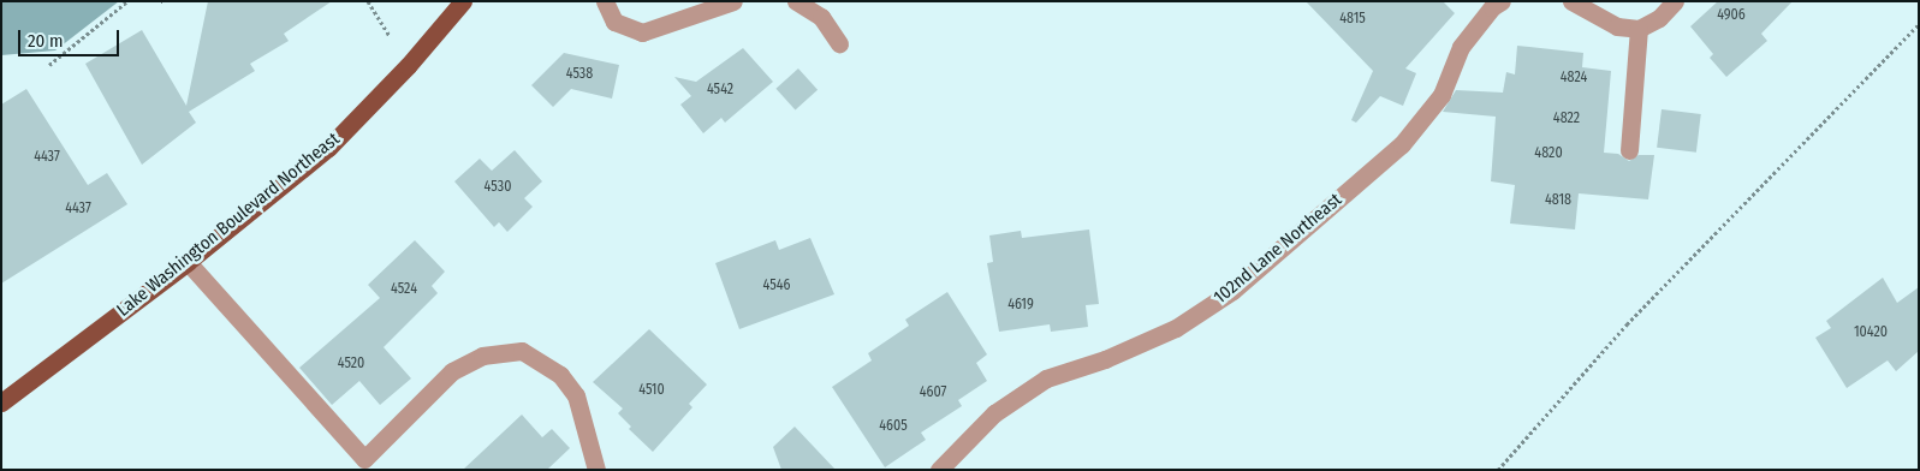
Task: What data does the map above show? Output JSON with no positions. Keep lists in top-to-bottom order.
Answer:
{
  "streets": {
    "main road": ["Lake Washington Boulevard Northeast"],
    "street": ["102nd Lane Northeast"]
  },
  "house_numbers": [
    "4906",
    "4815",
    "4538",
    "4824",
    "4542",
    "4822",
    "4820",
    "4437",
    "4530",
    "4818",
    "4437",
    "4546",
    "4524",
    "4619",
    "10420",
    "4520",
    "4510",
    "4607",
    "4605"
  ],
  "scale_bar": "20 m"
}
